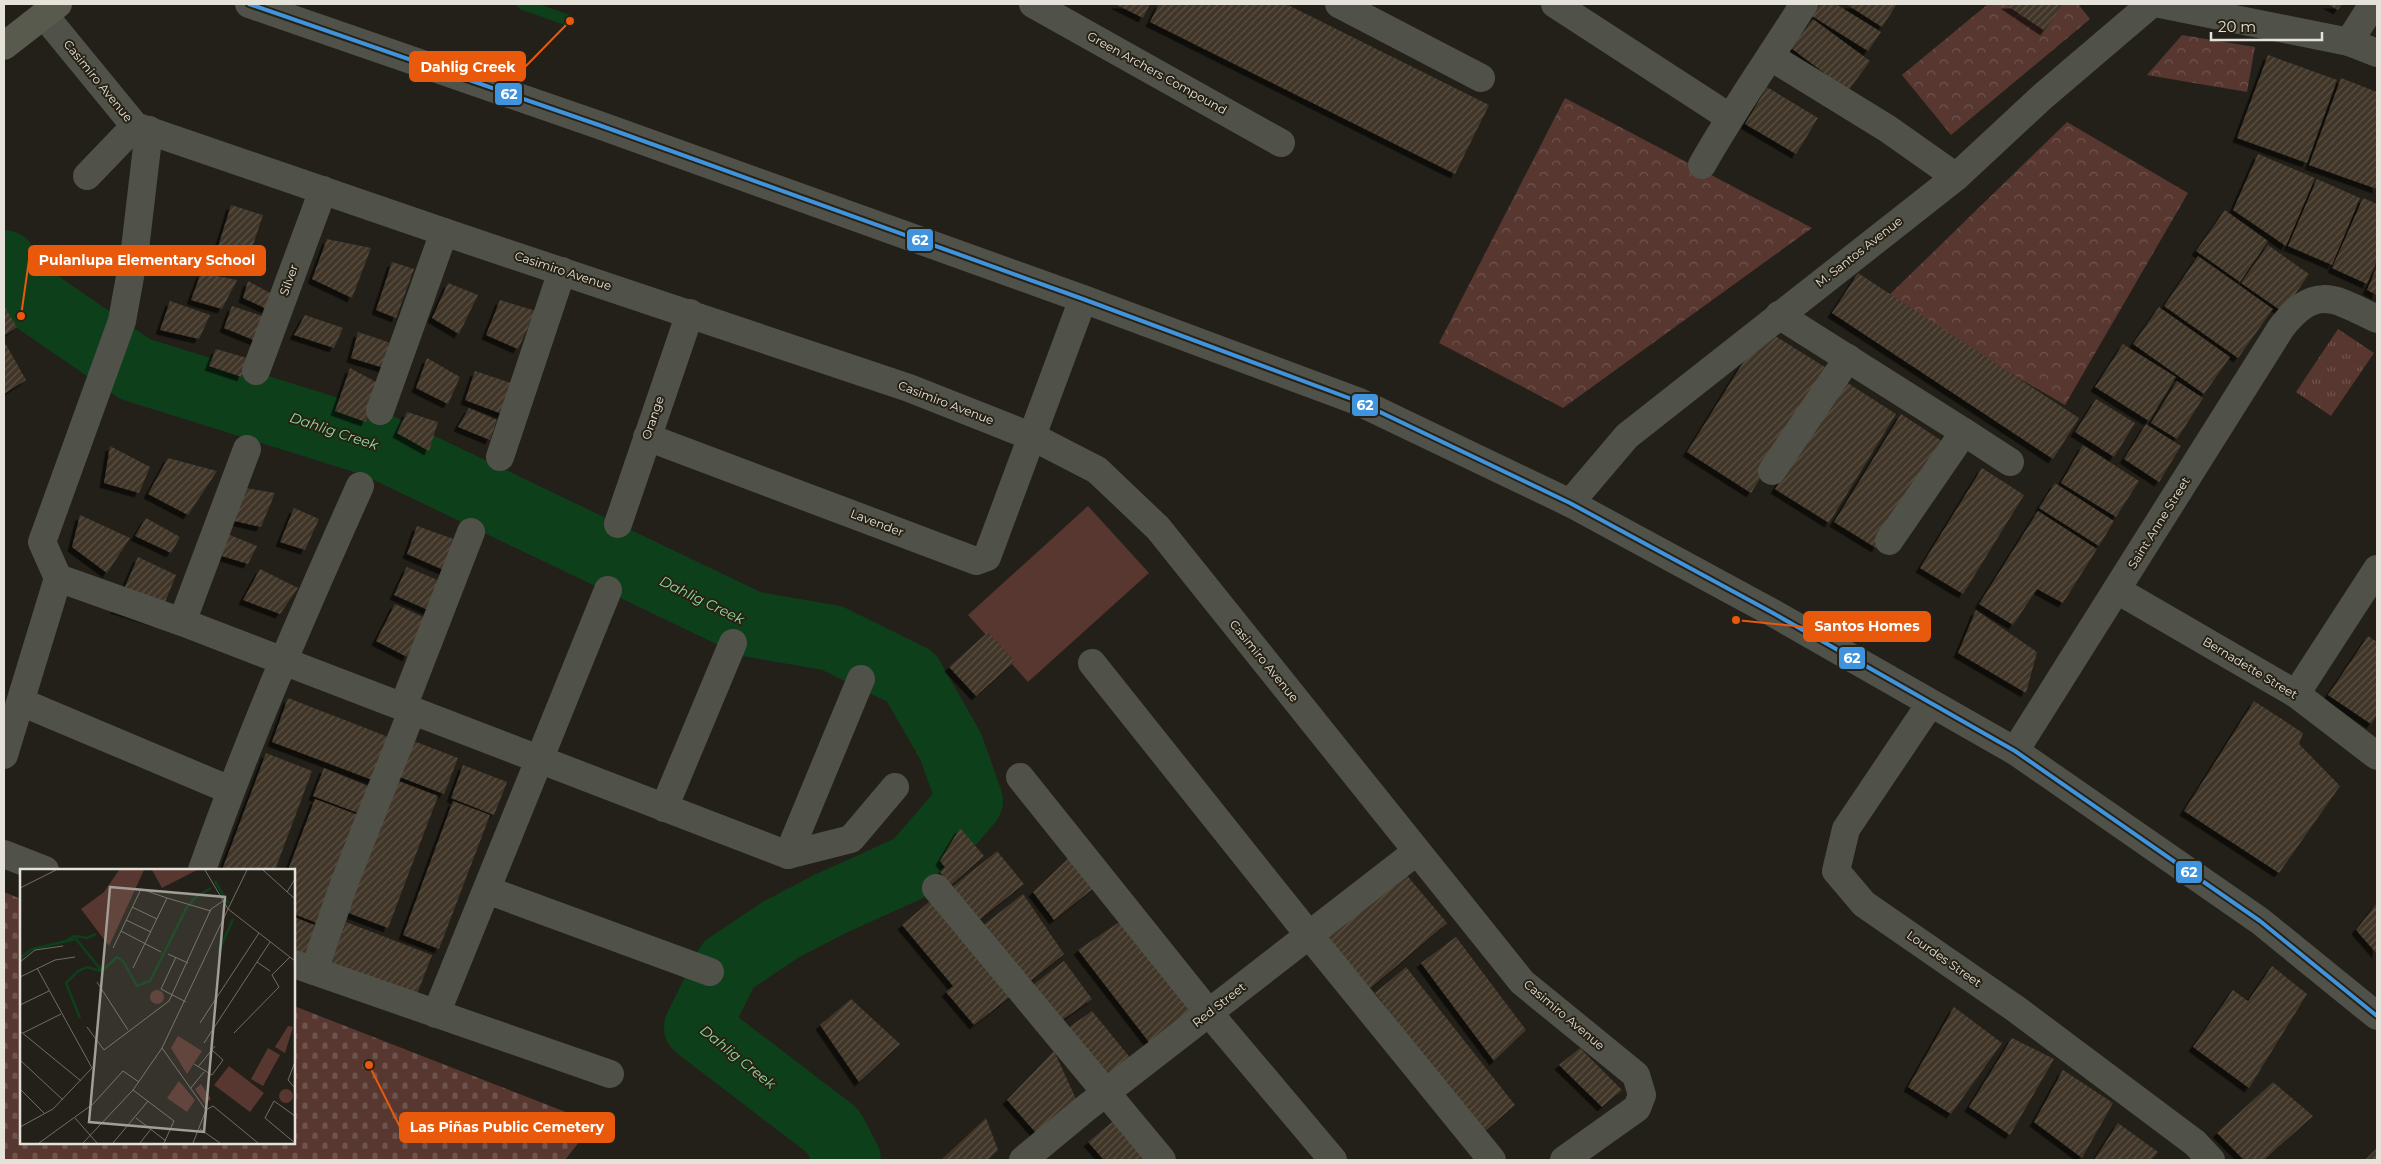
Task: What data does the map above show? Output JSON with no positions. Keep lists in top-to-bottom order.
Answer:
{
  "streets": {
    "street": [
      "Green Archers Compound",
      "Casimiro Avenue",
      "M. Santos Avenue",
      "Silver",
      "Orange",
      "Lavender",
      "Saint Anne Street",
      "Bernadette Street",
      "Lourdes Street",
      "Red Street"
    ]
  },
  "crossings": [
    ["Casimiro Avenue", "Silver"],
    ["Casimiro Avenue", "Orange"],
    ["Casimiro Avenue", "Lavender"],
    ["Casimiro Avenue", "Red Street"],
    ["Orange", "Lavender"],
    ["Saint Anne Street", "Bernadette Street"]
  ],
  "water": ["Dahlig Creek"],
  "places": [
    "Dahlig Creek",
    "Pulanlupa Elementary School",
    "Santos Homes",
    "Las Piñas Public Cemetery"
  ],
  "lines": ["transit line 62"],
  "scale_bar": "20 m"
}
